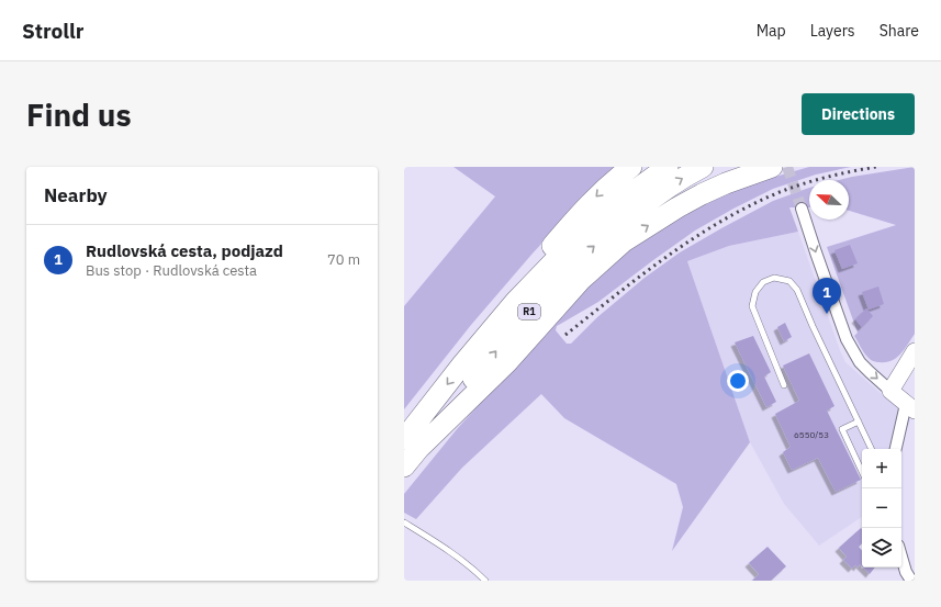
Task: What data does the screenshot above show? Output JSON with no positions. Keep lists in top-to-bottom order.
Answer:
{
  "streets": {
    "highway": ["R1"]
  },
  "house_numbers": ["6550/53"],
  "north": "top left",
  "page": {
    "header": "Strollr",
    "nav": ["Map", "Layers", "Share"],
    "buttons": "Directions",
    "title": "Find us",
    "heading": "Nearby",
    "list": [
      {
        "mark": "1",
        "name": "Rudlovská cesta, podjazd",
        "note": "Bus stop · Rudlovská cesta",
        "value": "70 m"
      }
    ],
    "pins": "1",
    "map_buttons": ["+", "−"]
  }
}
